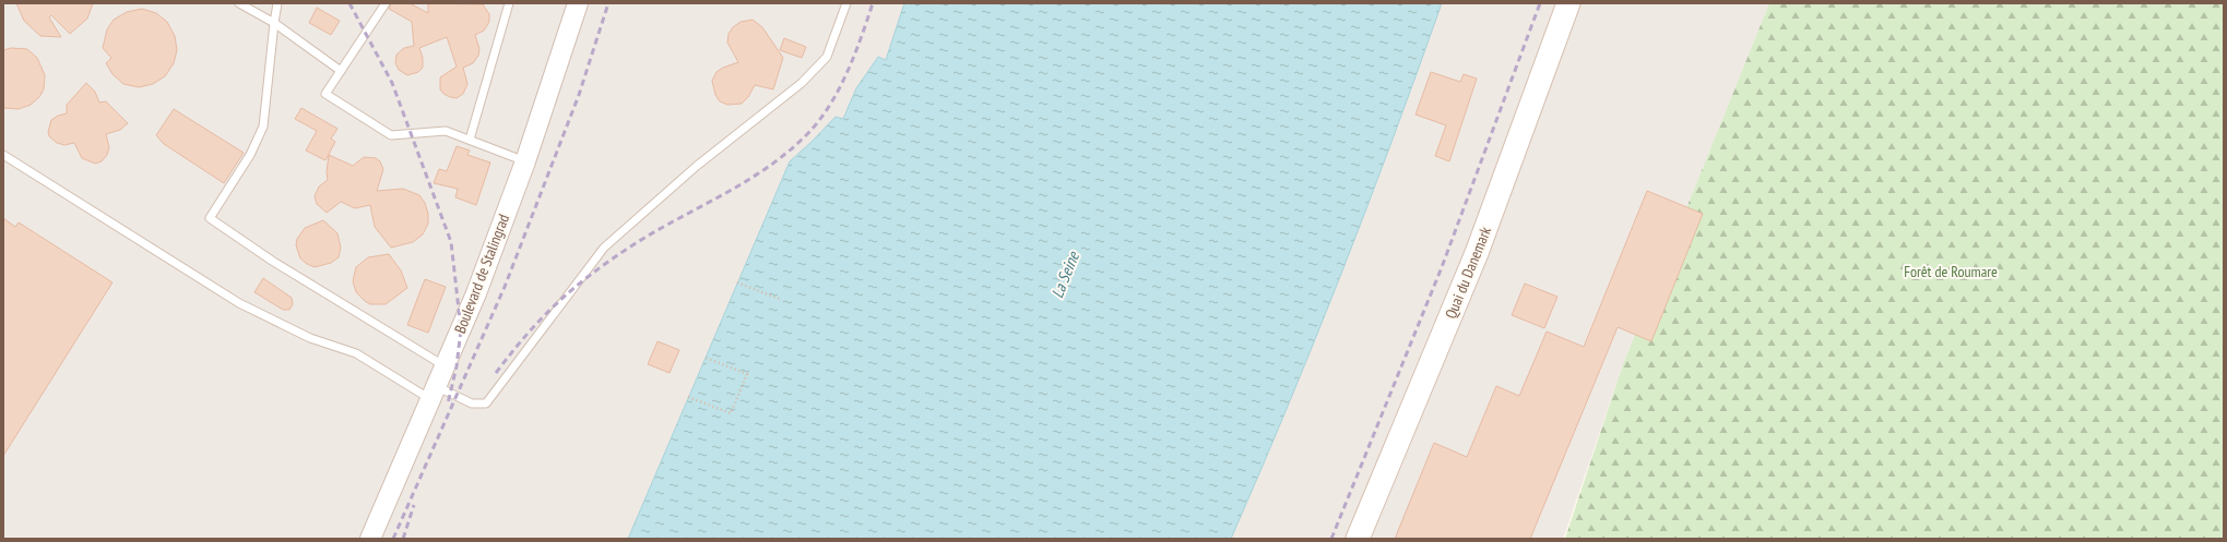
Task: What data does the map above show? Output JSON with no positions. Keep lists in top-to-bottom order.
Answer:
{
  "streets": {
    "main road": ["Quai du Danemark"],
    "street": ["Boulevard de Stalingrad"]
  },
  "water": ["La Seine"],
  "parks": ["Forêt de Roumare"]
}
